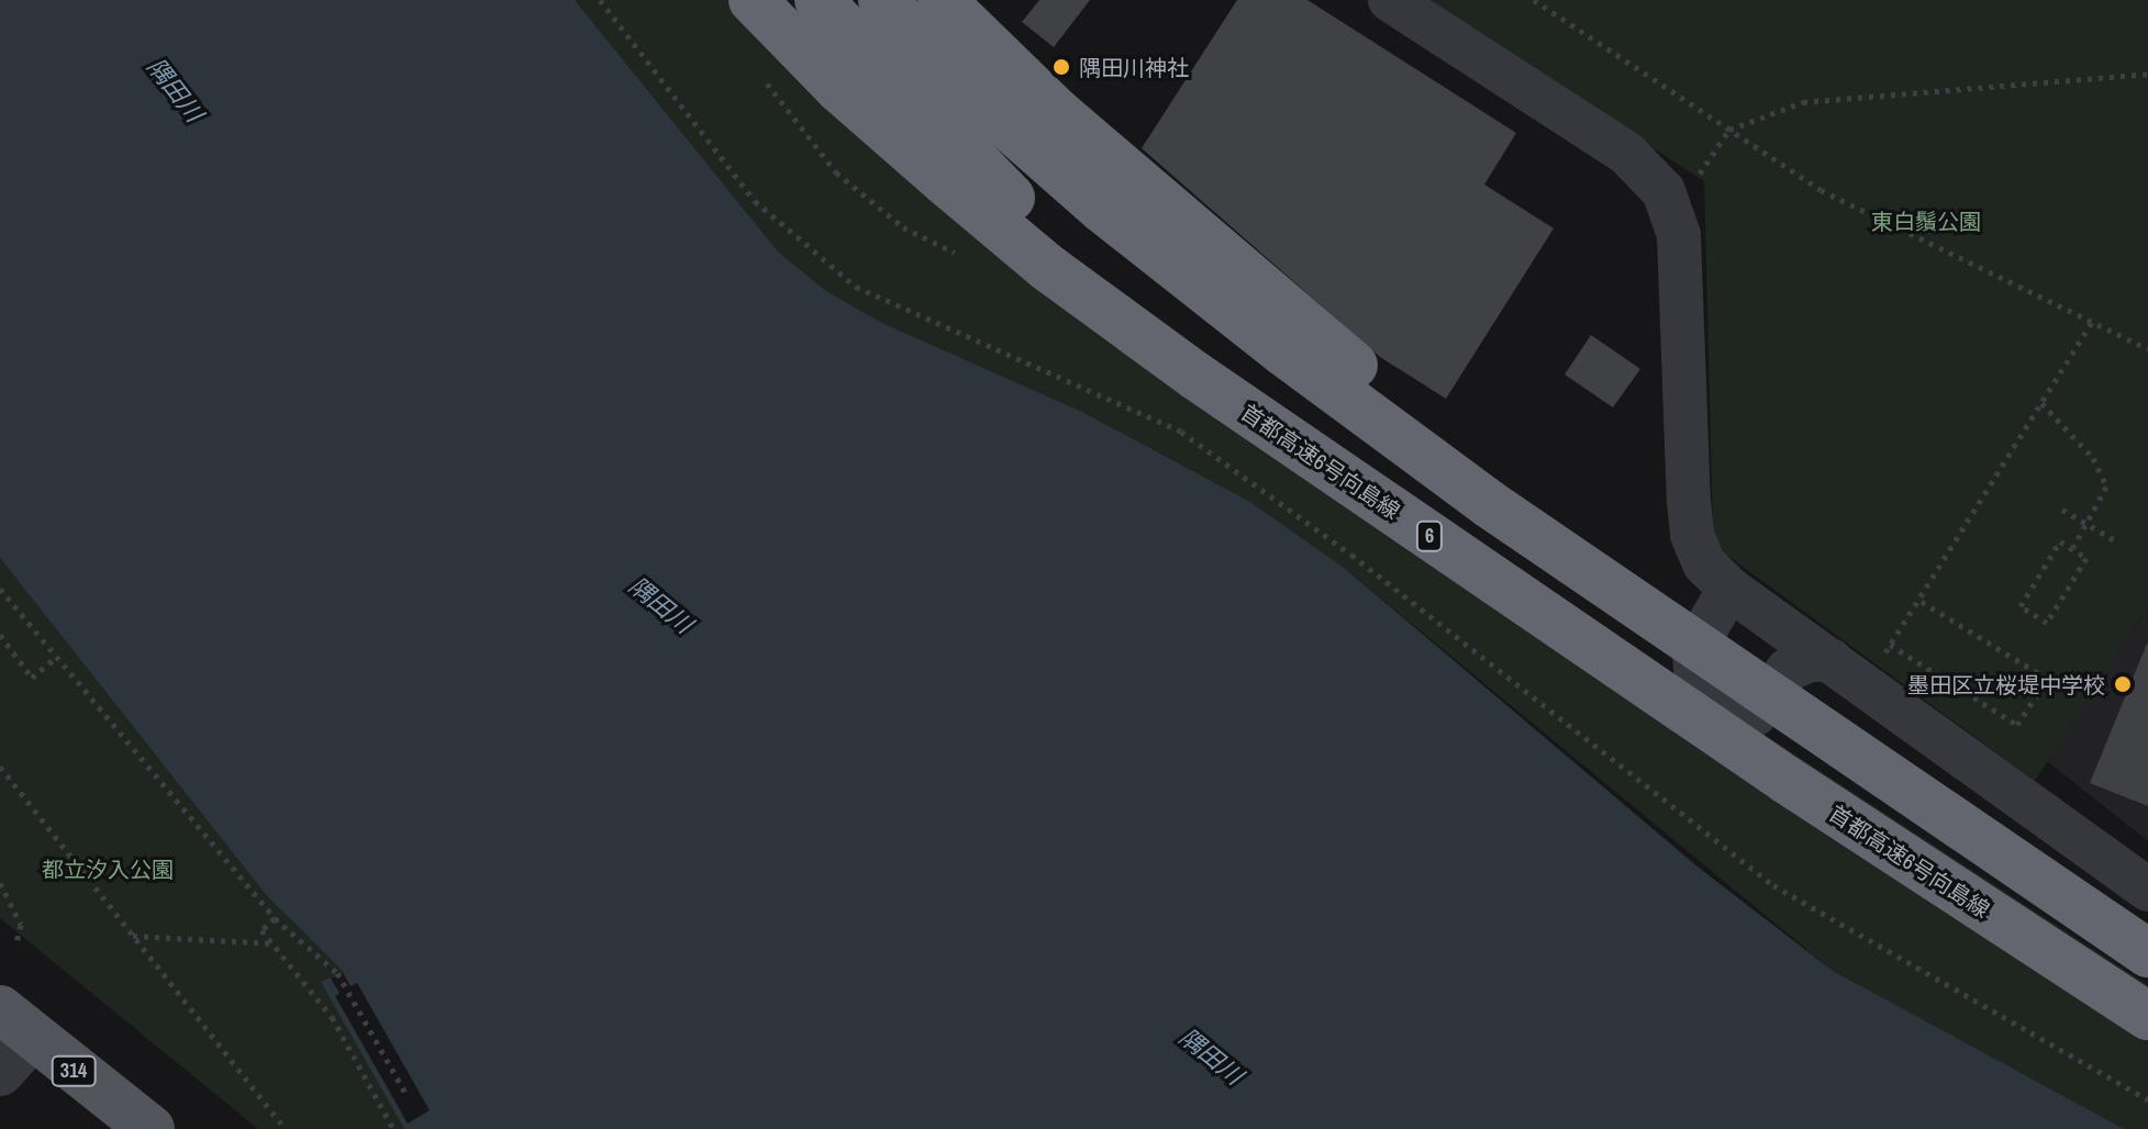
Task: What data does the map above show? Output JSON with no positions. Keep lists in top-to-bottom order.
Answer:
{
  "streets": {
    "highway": ["首都高速6号向島線", "6"],
    "main road": ["314"]
  },
  "water": ["隅田川"],
  "parks": ["東白鬚公園", "都立汐入公園"],
  "places": ["隅田川神社", "墨田区立桜堤中学校"]
}
